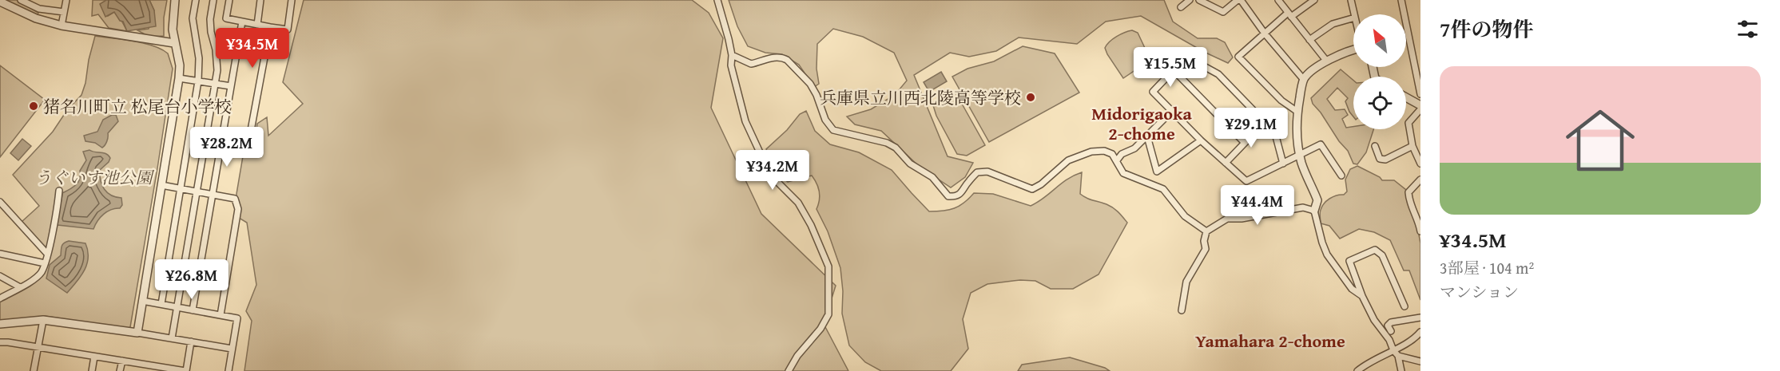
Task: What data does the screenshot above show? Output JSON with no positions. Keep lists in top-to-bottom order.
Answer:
{
  "districts": ["Midorigaoka 2-chome", "Yamahara 2-chome"],
  "parks": ["うぐいす池公園"],
  "places": ["兵庫県立川西北陵高等学校", "猪名川町立 松尾台小学校"],
  "north": "top left",
  "page": {
    "heading": "7件の物件",
    "price": [
      "¥34.5M",
      "¥15.5M",
      "¥29.1M",
      "¥28.2M",
      "¥34.2M",
      "¥44.4M",
      "¥26.8M"
    ],
    "list": [
      {
        "name": "¥34.5M",
        "note": "3部屋 · 104 m² · マンション"
      }
    ]
  }
}
